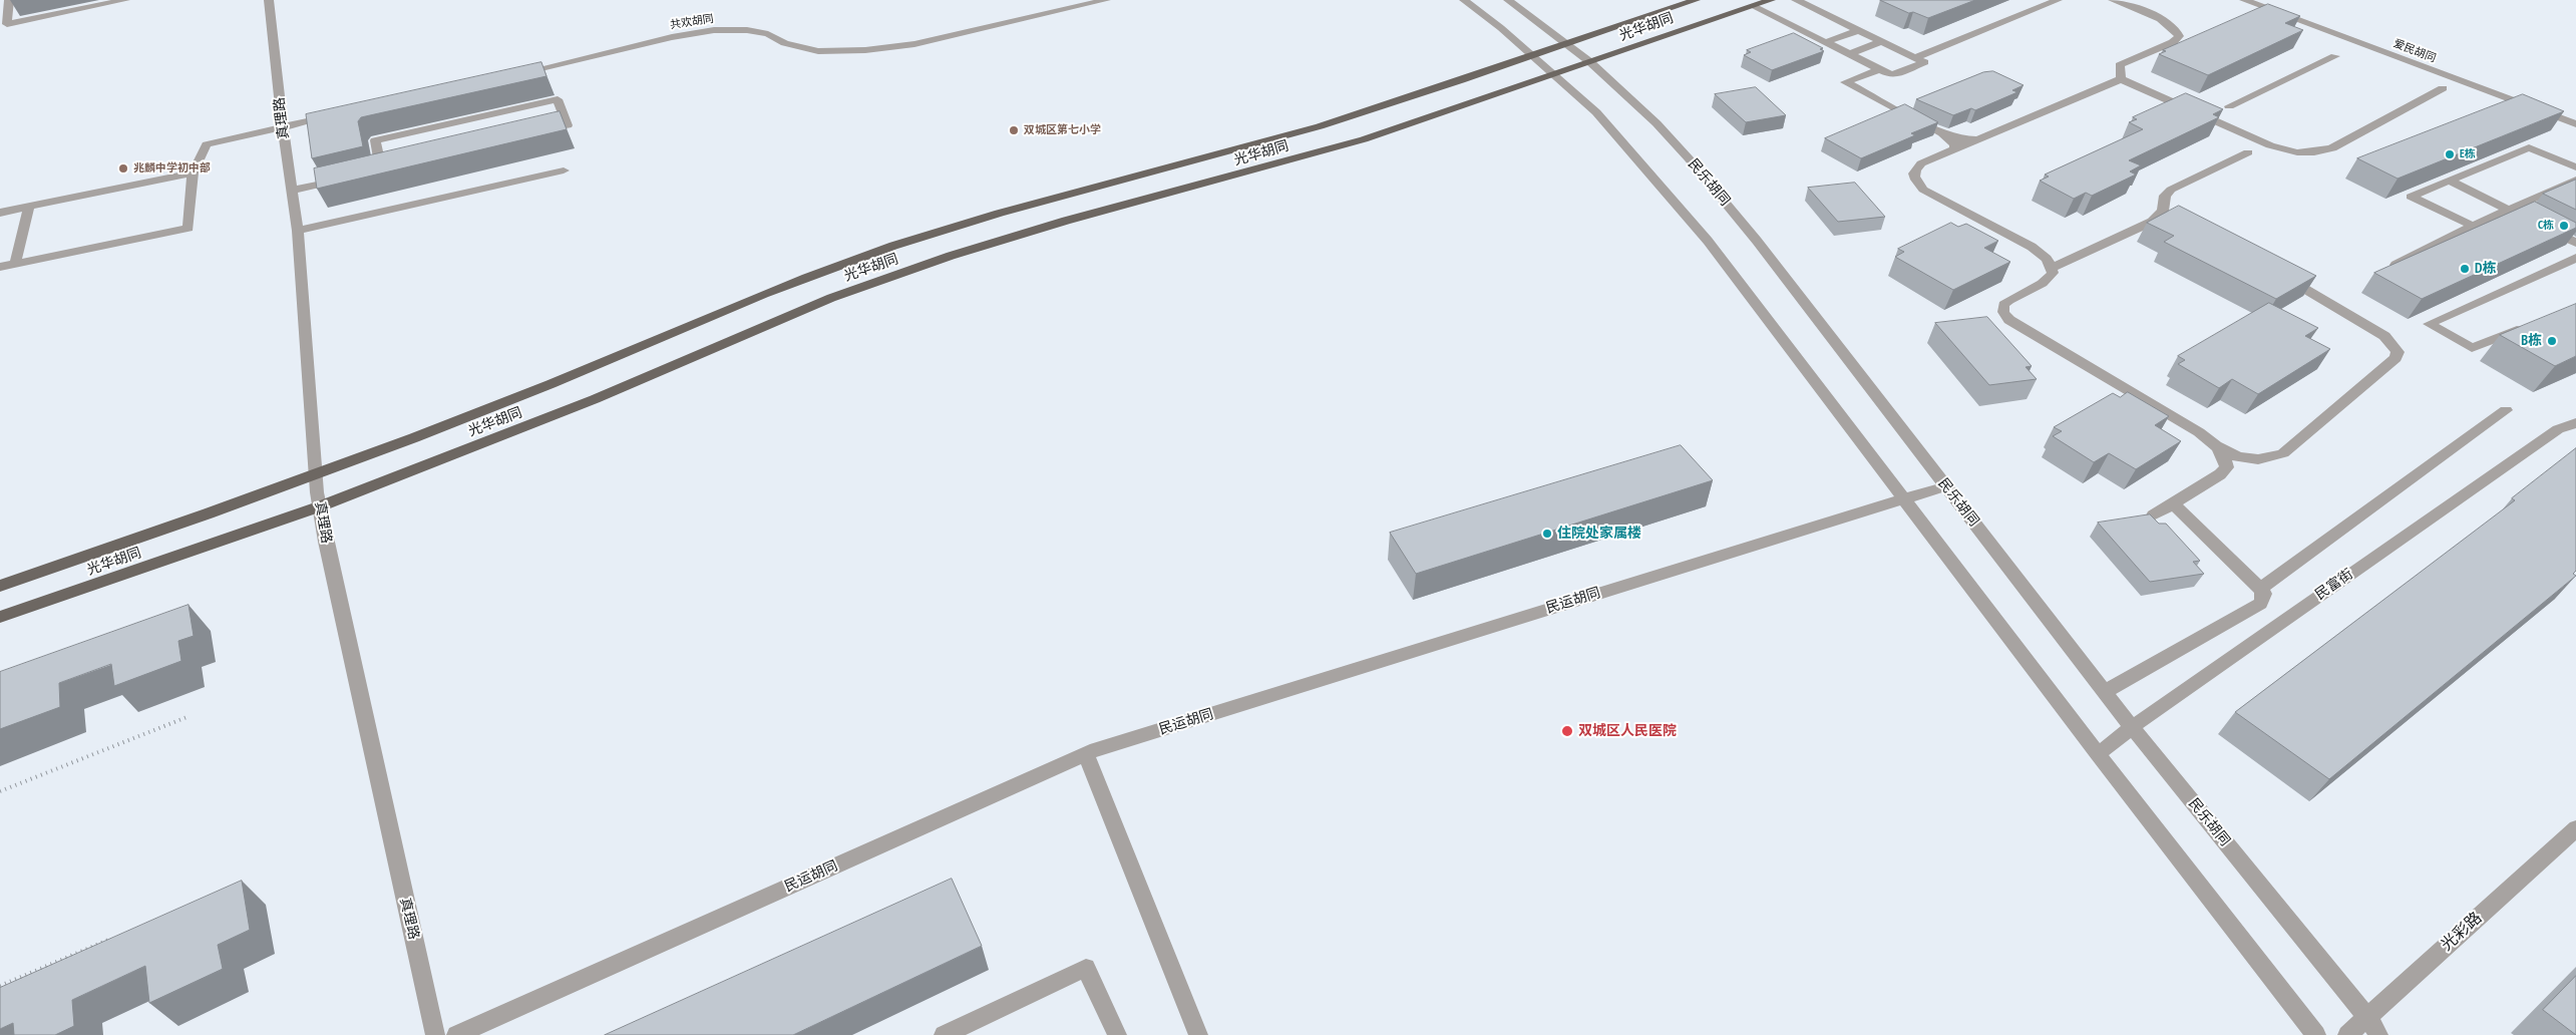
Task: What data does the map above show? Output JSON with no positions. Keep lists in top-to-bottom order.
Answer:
{
  "streets": {
    "main road": ["光华胡同"],
    "street": [
      "共欢胡同",
      "爱民胡同",
      "真理路",
      "民乐胡同",
      "民富街",
      "民运胡同",
      "光彩路"
    ]
  },
  "crossings": [
    ["光华胡同", "真理路"],
    ["光华胡同", "民乐胡同"],
    ["民乐胡同", "民富街"],
    ["民乐胡同", "民运胡同"],
    ["民乐胡同", "光彩路"]
  ],
  "places": [
    "双城区第七小学",
    "E栋",
    "兆麟中学初中部",
    "C栋",
    "D栋",
    "B栋",
    "住院处家属楼",
    "双城区人民医院"
  ]
}
